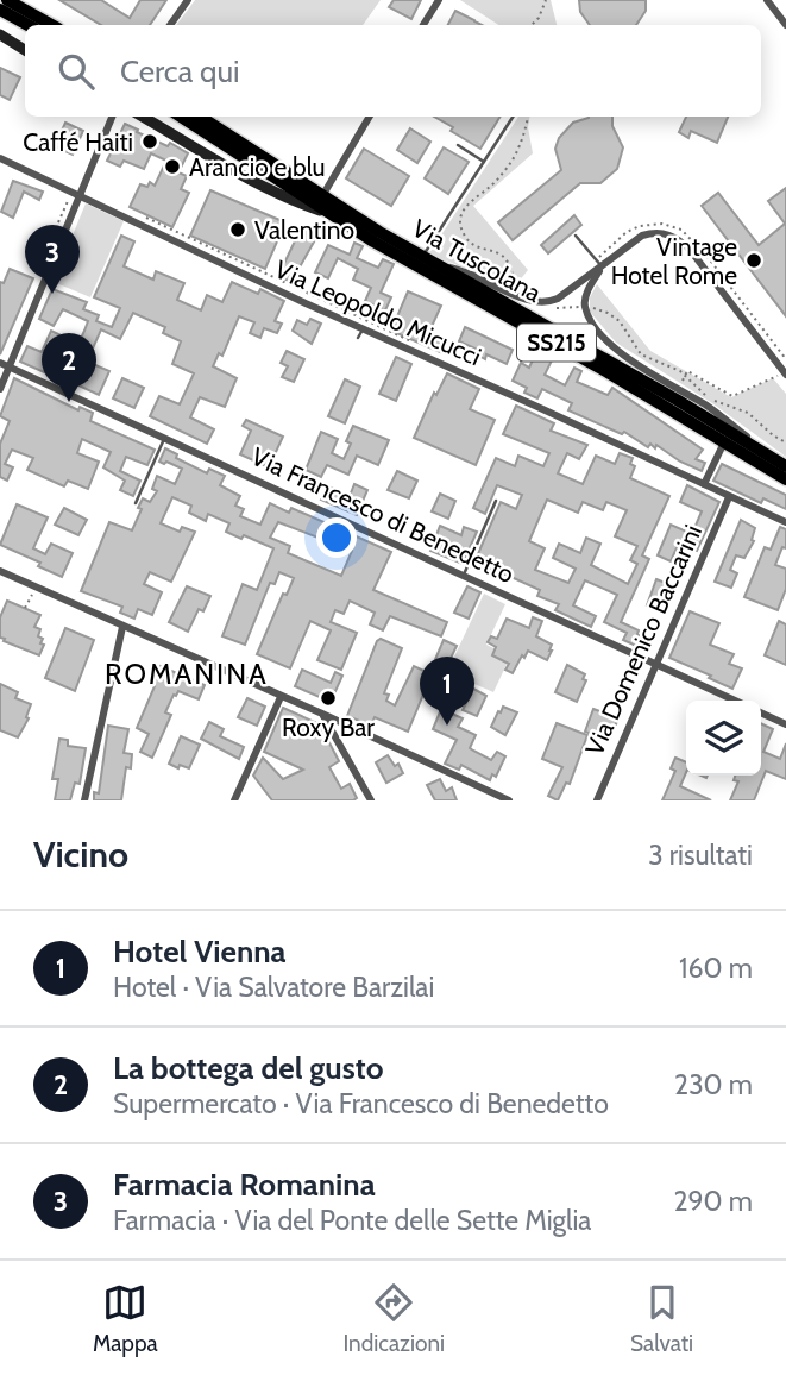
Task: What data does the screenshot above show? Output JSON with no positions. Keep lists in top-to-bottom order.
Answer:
{
  "streets": {
    "main road": ["Via Tuscolana", "SS215"],
    "street": ["Via Leopoldo Micucci", "Via Francesco di Benedetto", "Via Domenico Baccarini"]
  },
  "crossings": [
    ["Via Leopoldo Micucci", "Via Domenico Baccarini"],
    ["Via Francesco di Benedetto", "Via Domenico Baccarini"]
  ],
  "districts": ["ROMANINA"],
  "places": [
    "Caffé Haiti",
    "Arancio e blu",
    "Valentino",
    "Vintage Hotel Rome",
    "Roxy Bar"
  ],
  "page": {
    "search": "Cerca qui",
    "pins": ["3", "2", "1"],
    "heading": ["Vicino", "3 risultati"],
    "list": [
      {
        "mark": "1",
        "name": "Hotel Vienna",
        "note": "Hotel · Via Salvatore Barzilai",
        "value": "160 m"
      },
      {
        "mark": "2",
        "name": "La bottega del gusto",
        "note": "Supermercato · Via Francesco di Benedetto",
        "value": "230 m"
      },
      {
        "mark": "3",
        "name": "Farmacia Romanina",
        "note": "Farmacia · Via del Ponte delle Sette Miglia",
        "value": "290 m"
      }
    ],
    "nav": ["Mappa", "Indicazioni", "Salvati"]
  }
}
